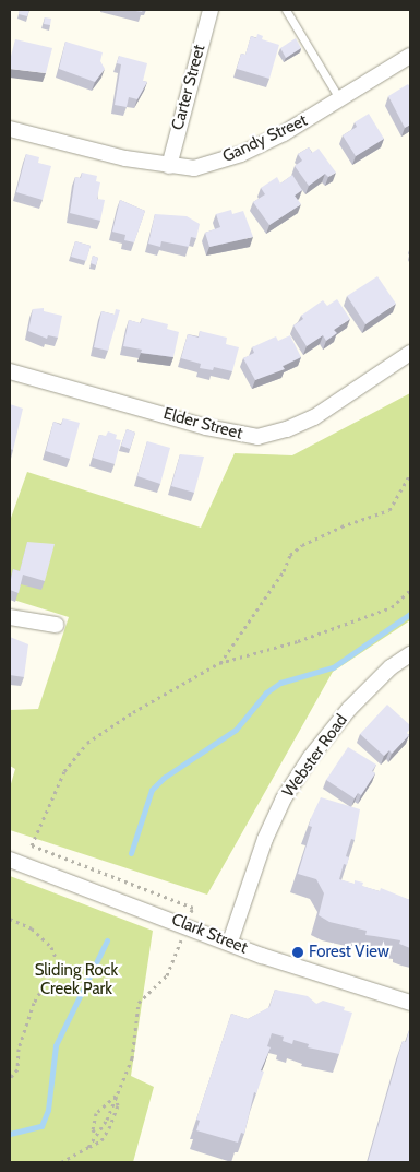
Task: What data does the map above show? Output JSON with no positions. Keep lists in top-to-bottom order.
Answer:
{
  "streets": {
    "street": [
      "Carter Street",
      "Gandy Street",
      "Elder Street",
      "Webster Road",
      "Clark Street"
    ]
  },
  "crossings": [
    ["Carter Street", "Gandy Street"],
    ["Webster Road", "Clark Street"]
  ],
  "parks": ["Sliding Rock Creek Park"],
  "places": ["Forest View"]
}
